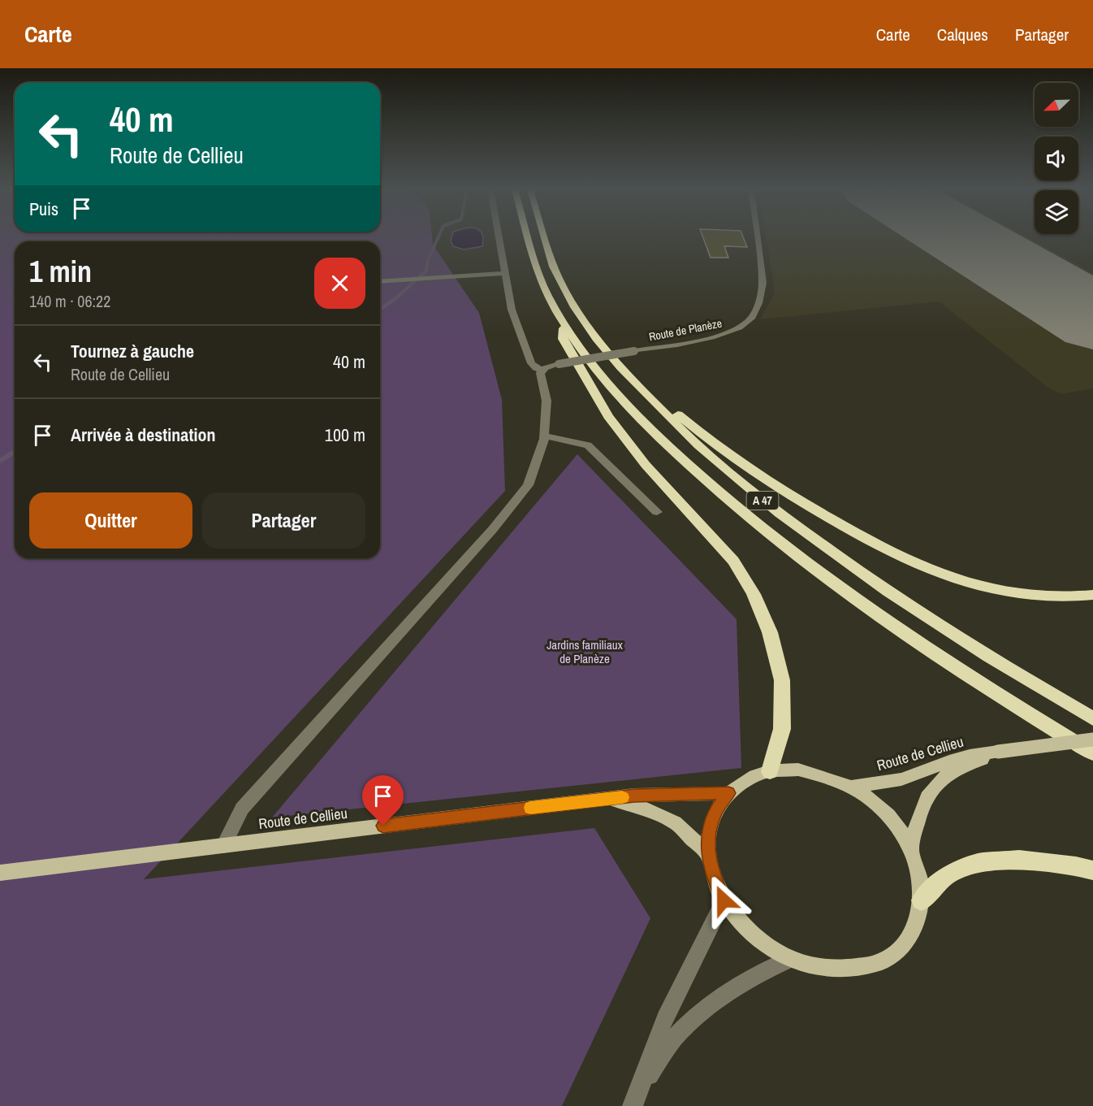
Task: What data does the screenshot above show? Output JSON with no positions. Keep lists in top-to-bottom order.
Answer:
{
  "streets": {
    "highway": ["A 47"],
    "main road": ["Route de Cellieu"],
    "street": ["Route de Planèze"]
  },
  "parks": ["Jardins familiaux de Planèze"],
  "north": "bottom left",
  "page": {
    "header": "Carte",
    "nav": ["Carte", "Calques", "Partager"],
    "turn": ["40 m", "Route de Cellieu"],
    "then": "Puis",
    "heading": ["1 min", "140 m · 06:22"],
    "list": [
      {
        "name": "Tournez à gauche",
        "note": "Route de Cellieu",
        "value": "40 m"
      },
      {
        "name": "Arrivée à destination",
        "value": "100 m"
      }
    ],
    "buttons": ["Quitter", "Partager"]
  }
}
